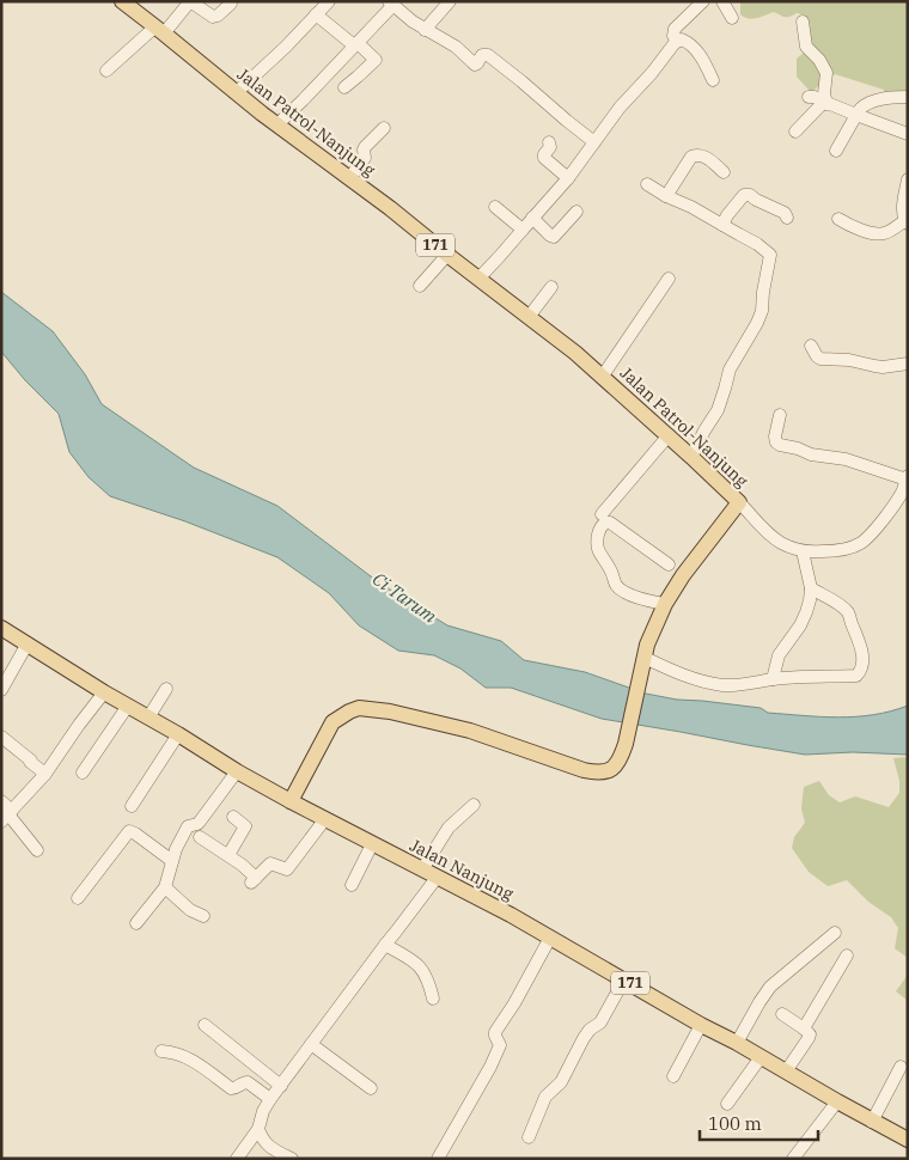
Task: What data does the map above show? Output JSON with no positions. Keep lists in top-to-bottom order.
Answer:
{
  "streets": {
    "main road": ["Jalan Patrol-Nanjung", "171", "Jalan Nanjung"]
  },
  "crossings": [
    ["Jalan Patrol-Nanjung", "Jalan Nanjung"]
  ],
  "water": ["Ci Tarum"],
  "scale_bar": "100 m"
}
